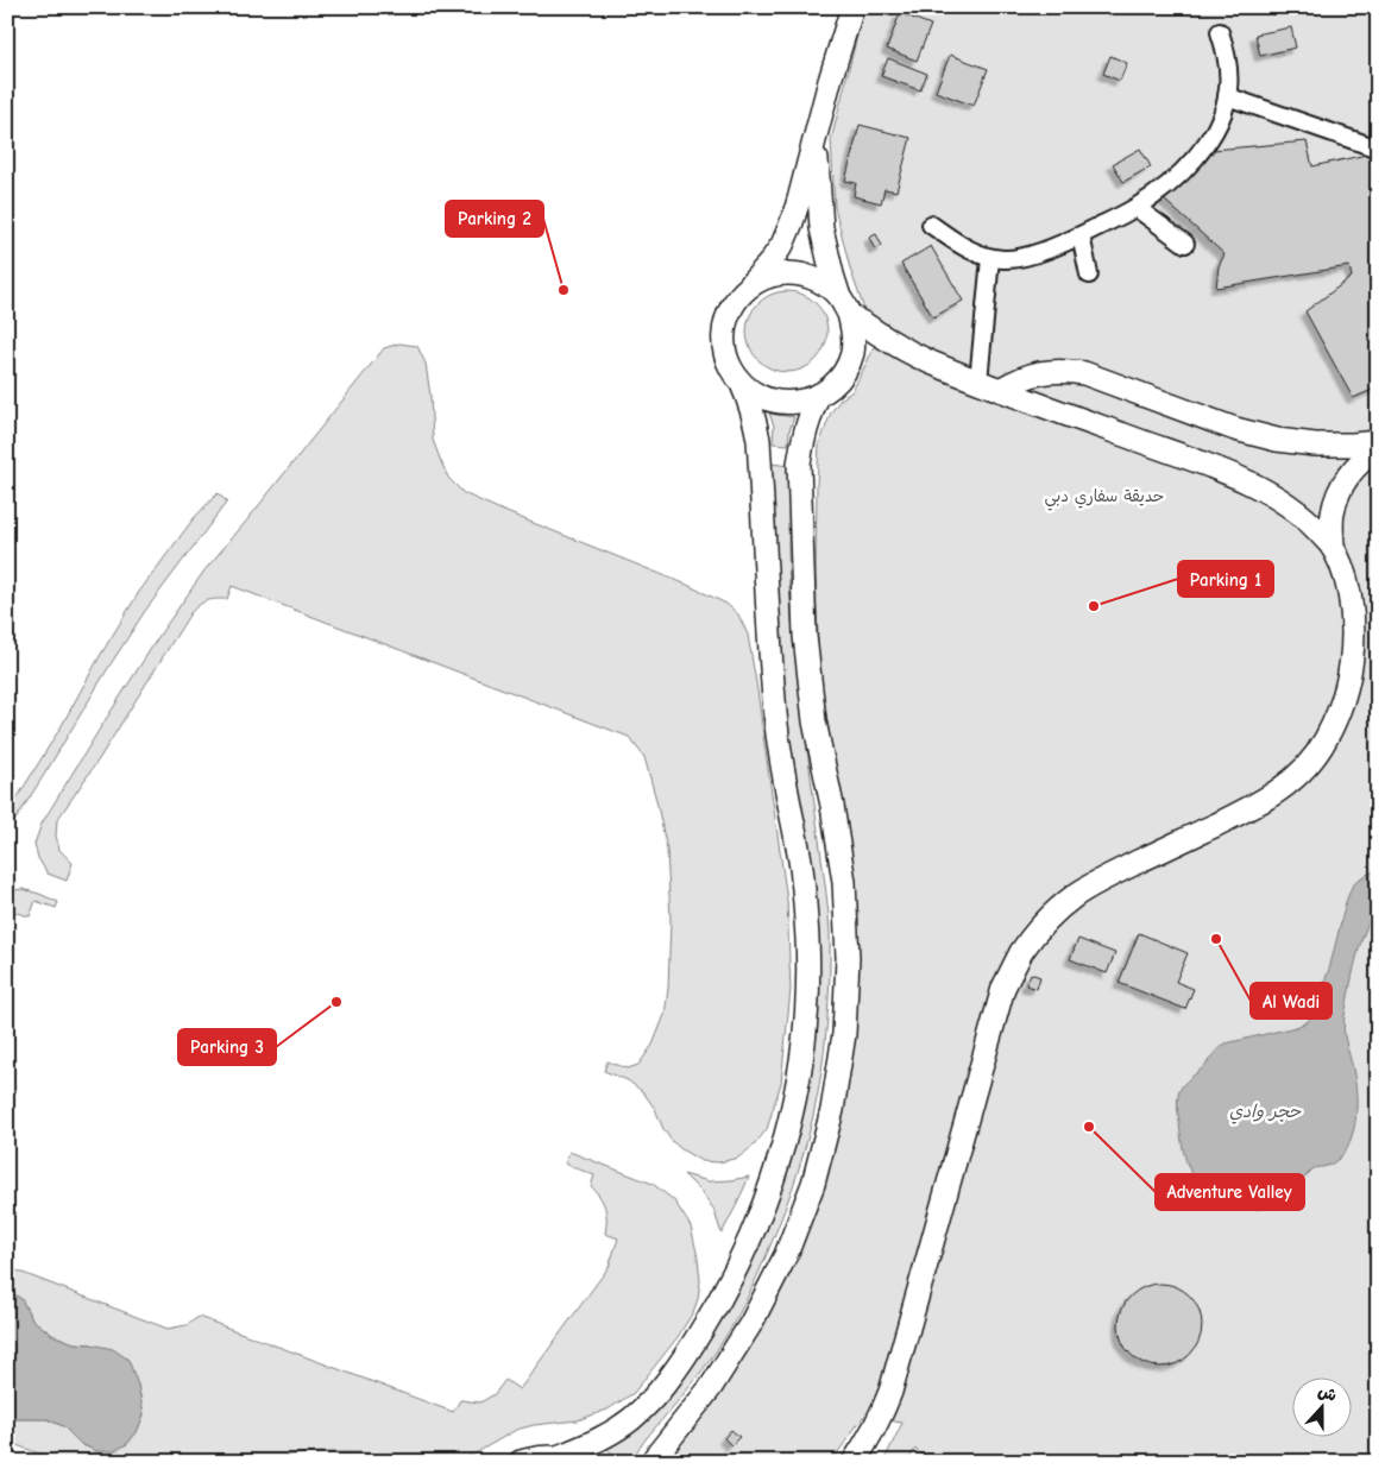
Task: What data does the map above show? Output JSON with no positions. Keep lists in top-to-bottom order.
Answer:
{
  "water": ["حجر وادي"],
  "parks": ["حديقة سفاري دبي"],
  "places": [
    "Parking 2",
    "Parking 1",
    "Al Wadi",
    "Parking 3",
    "Adventure Valley"
  ],
  "north": "top"
}
